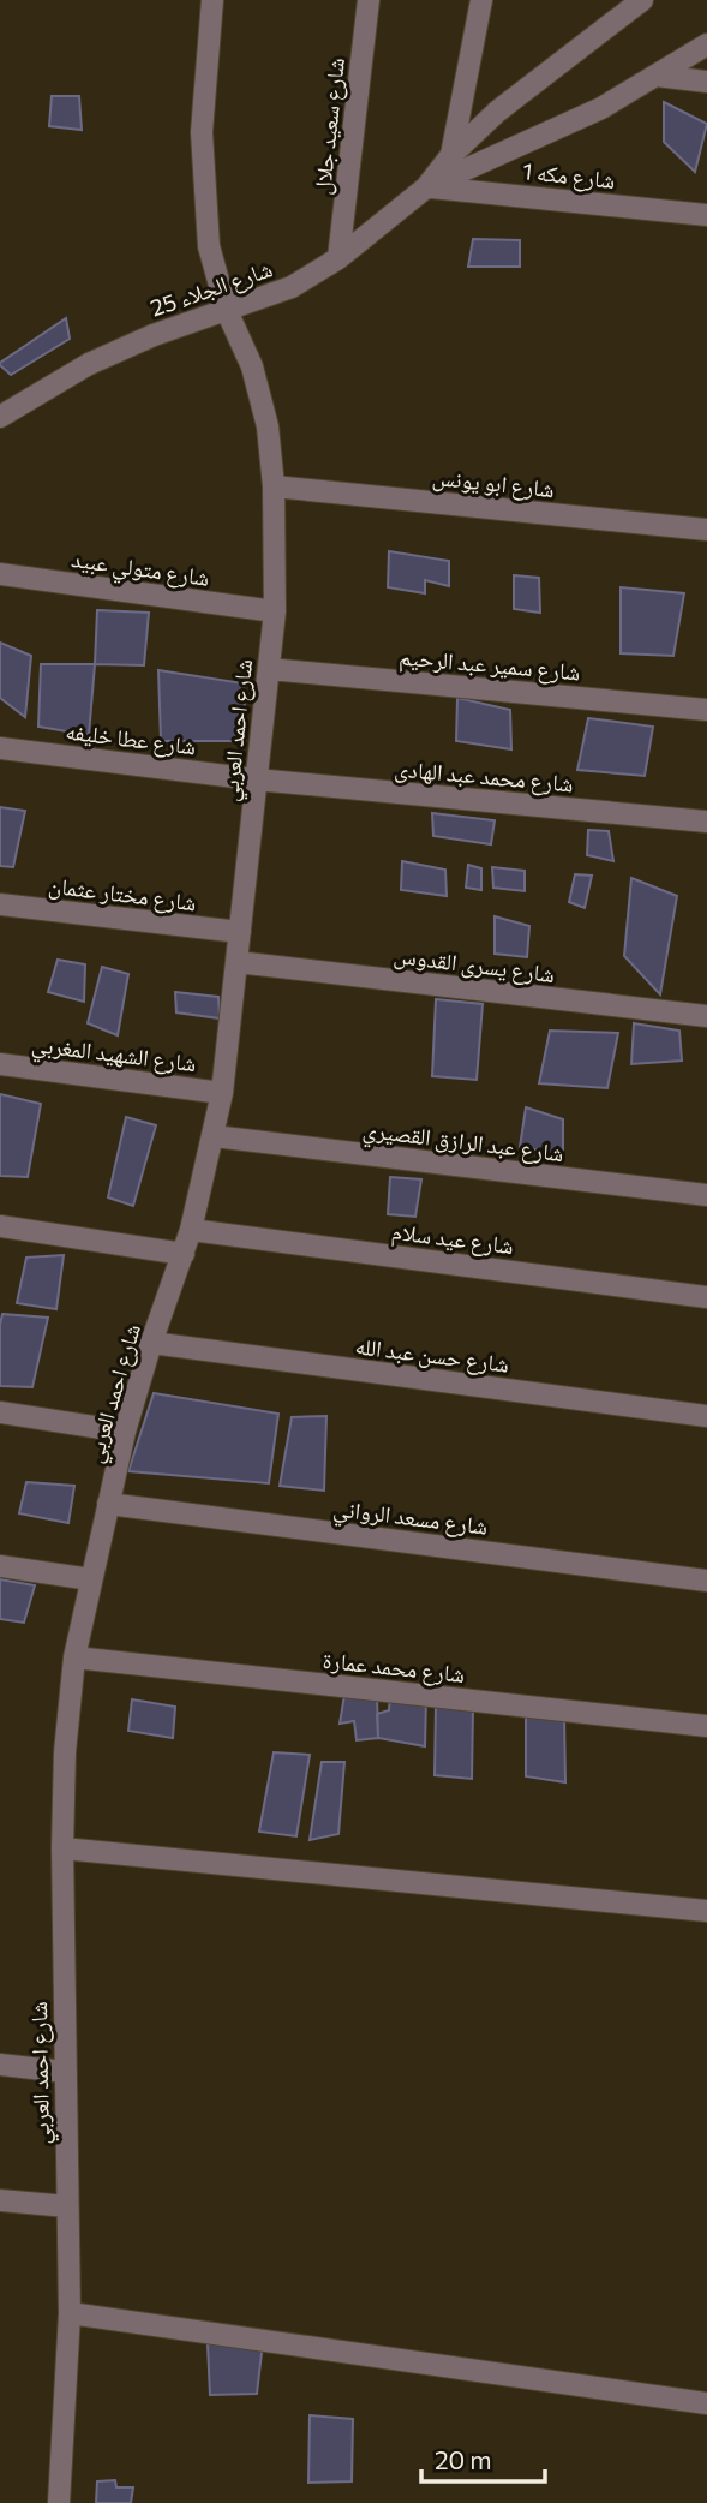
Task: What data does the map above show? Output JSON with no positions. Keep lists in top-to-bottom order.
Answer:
{
  "streets": {
    "street": [
      "شارع سعيد جلال",
      "شارع مكه 1",
      "شارع الجلاء 25",
      "شارع ابو يونس",
      "شارع متولي عبيد",
      "شارع سمير عبد الرحيم",
      "شارع احمد العربي",
      "شارع عطا خليفه",
      "شارع محمد عبد الهادى",
      "شارع مختار عثمان",
      "شارع يسرى القدوس",
      "شارع الشهيد المغربي",
      "شارع عبد الرازق القصيري",
      "شارع عيد سلام",
      "شارع حسن عبد الله",
      "شارع مسعد الرواني",
      "شارع محمد عمارة"
    ]
  },
  "crossings": [
    ["شارع سعيد جلال", "شارع الجلاء 25"],
    ["شارع مكه 1", "شارع الجلاء 25"],
    ["شارع الجلاء 25", "شارع احمد العربي"],
    ["شارع ابو يونس", "شارع احمد العربي"],
    ["شارع متولي عبيد", "شارع احمد العربي"],
    ["شارع سمير عبد الرحيم", "شارع احمد العربي"],
    ["شارع احمد العربي", "شارع عطا خليفه"],
    ["شارع احمد العربي", "شارع محمد عبد الهادى"],
    ["شارع احمد العربي", "شارع مختار عثمان"],
    ["شارع احمد العربي", "شارع يسرى القدوس"],
    ["شارع احمد العربي", "شارع الشهيد المغربي"],
    ["شارع احمد العربي", "شارع عبد الرازق القصيري"],
    ["شارع احمد العربي", "شارع عيد سلام"],
    ["شارع احمد العربي", "شارع حسن عبد الله"],
    ["شارع احمد العربي", "شارع مسعد الرواني"],
    ["شارع احمد العربي", "شارع محمد عمارة"],
    ["شارع عطا خليفه", "شارع محمد عبد الهادى"]
  ],
  "scale_bar": "20 m"
}
